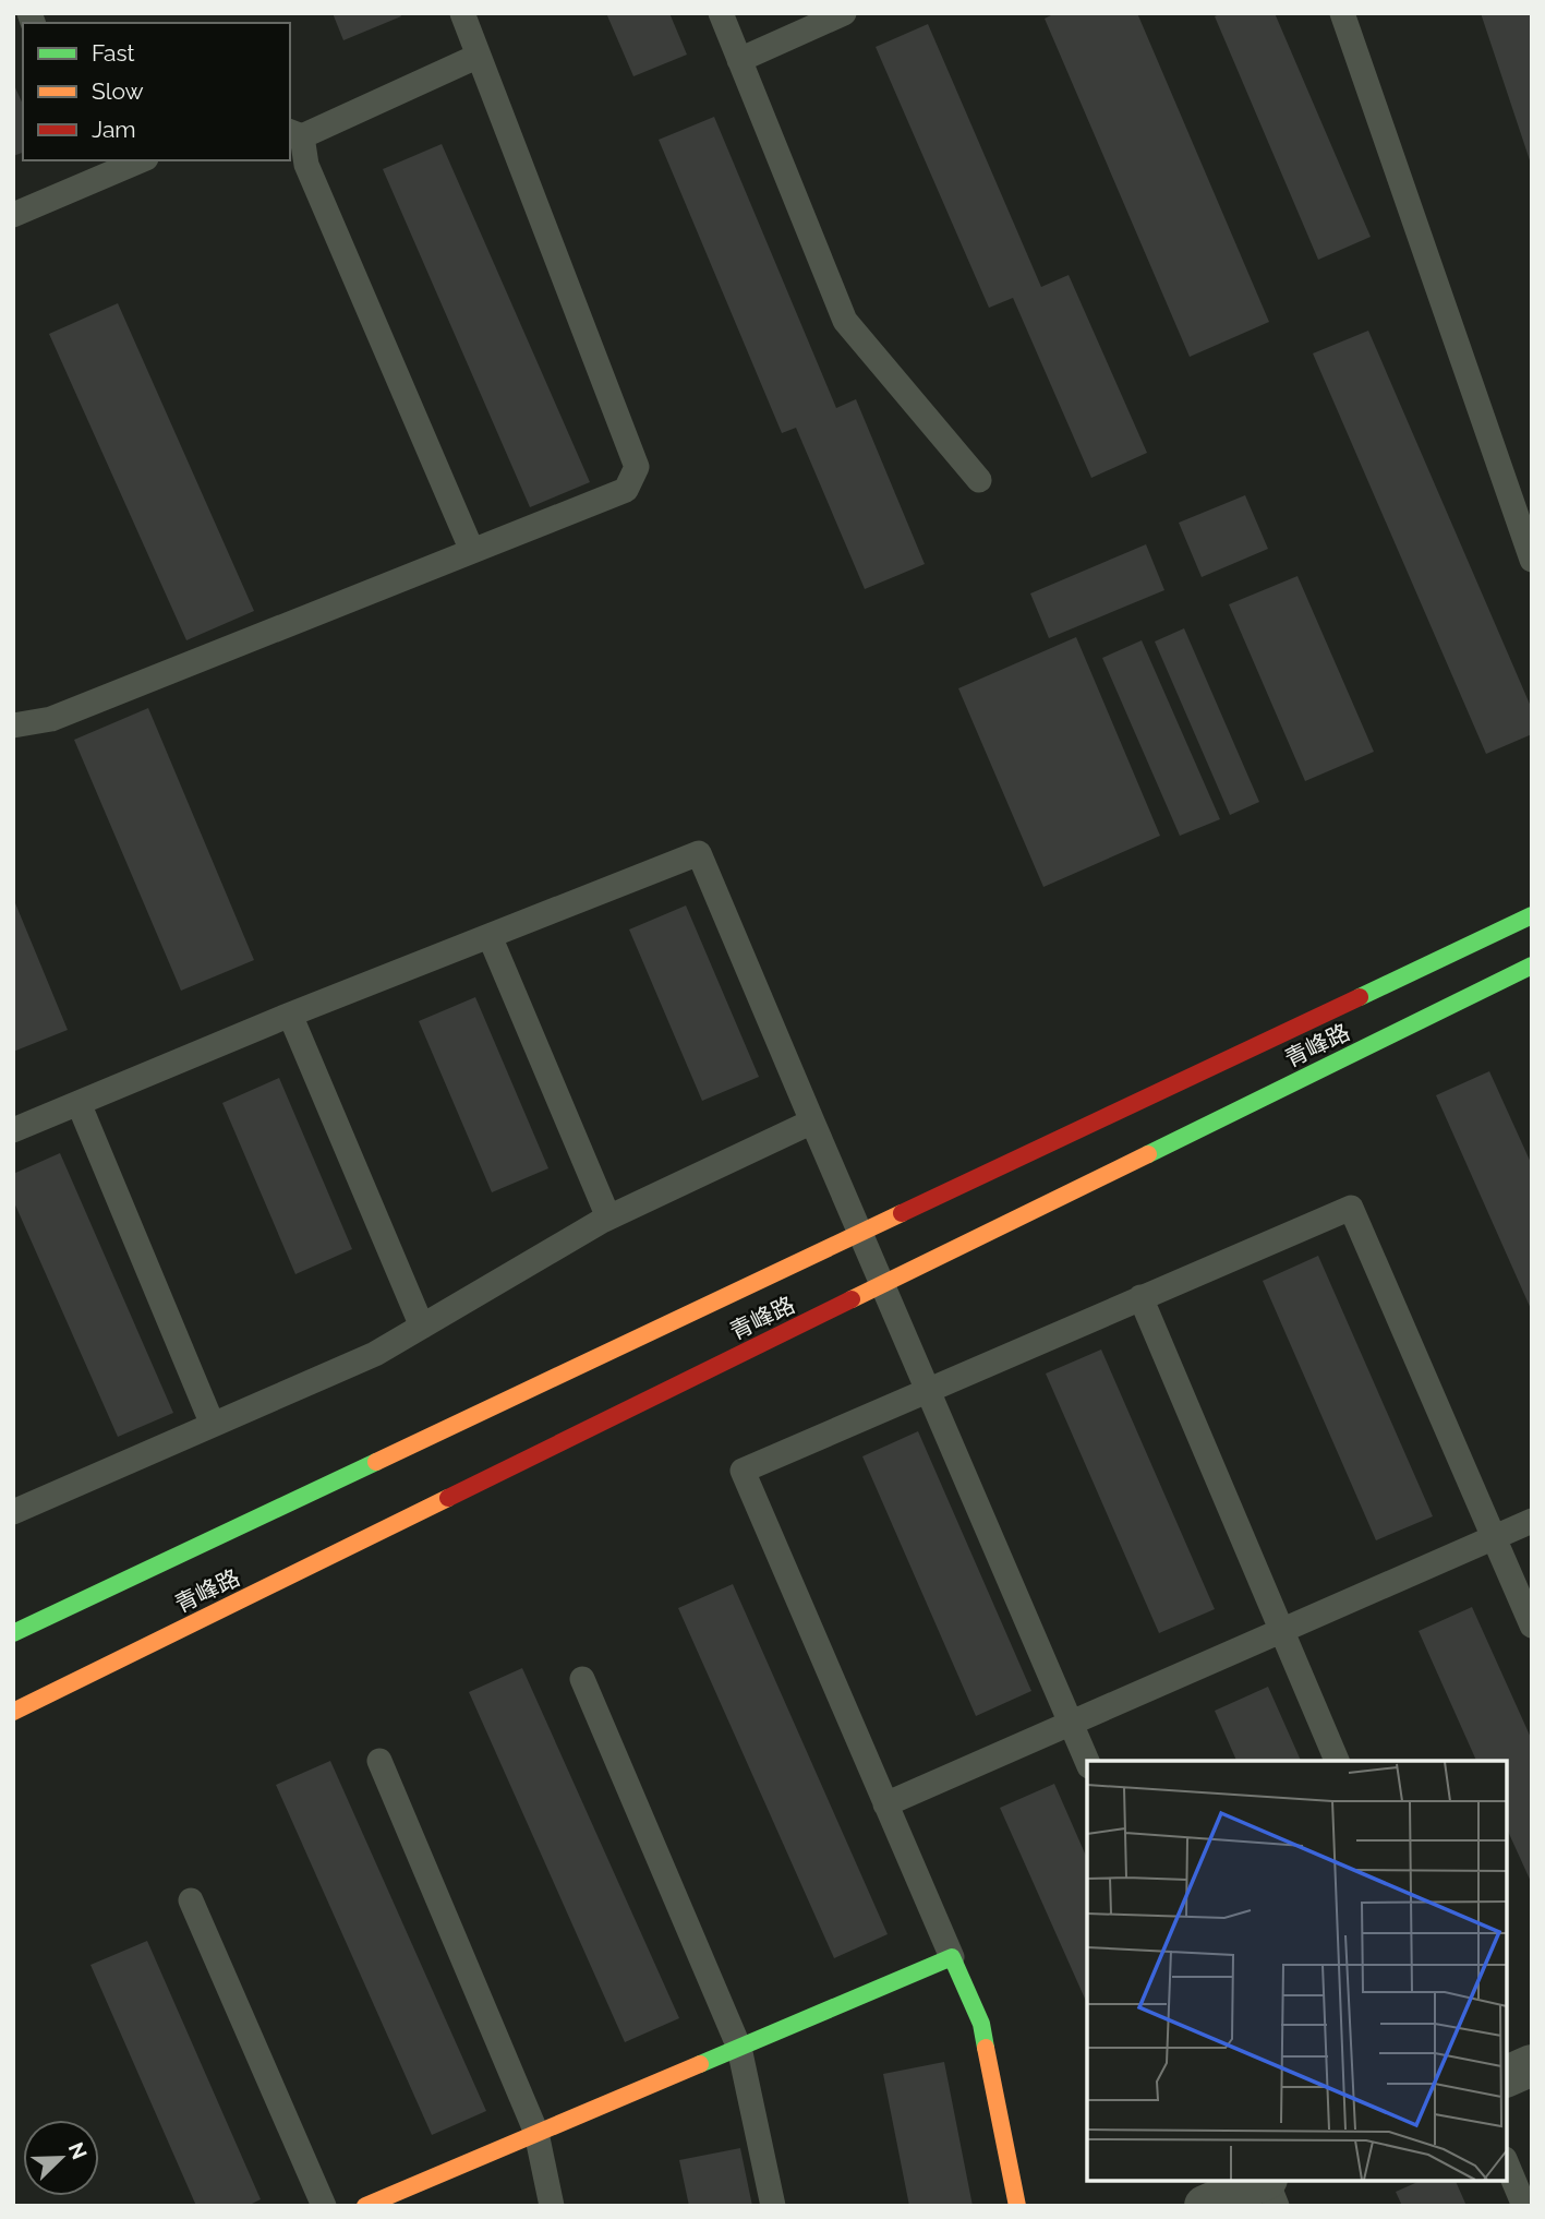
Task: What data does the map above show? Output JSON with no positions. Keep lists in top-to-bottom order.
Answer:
{
  "streets": {
    "main road": ["青峰路"]
  },
  "legend": ["Fast", "Slow", "Jam"],
  "north": "top right"
}
